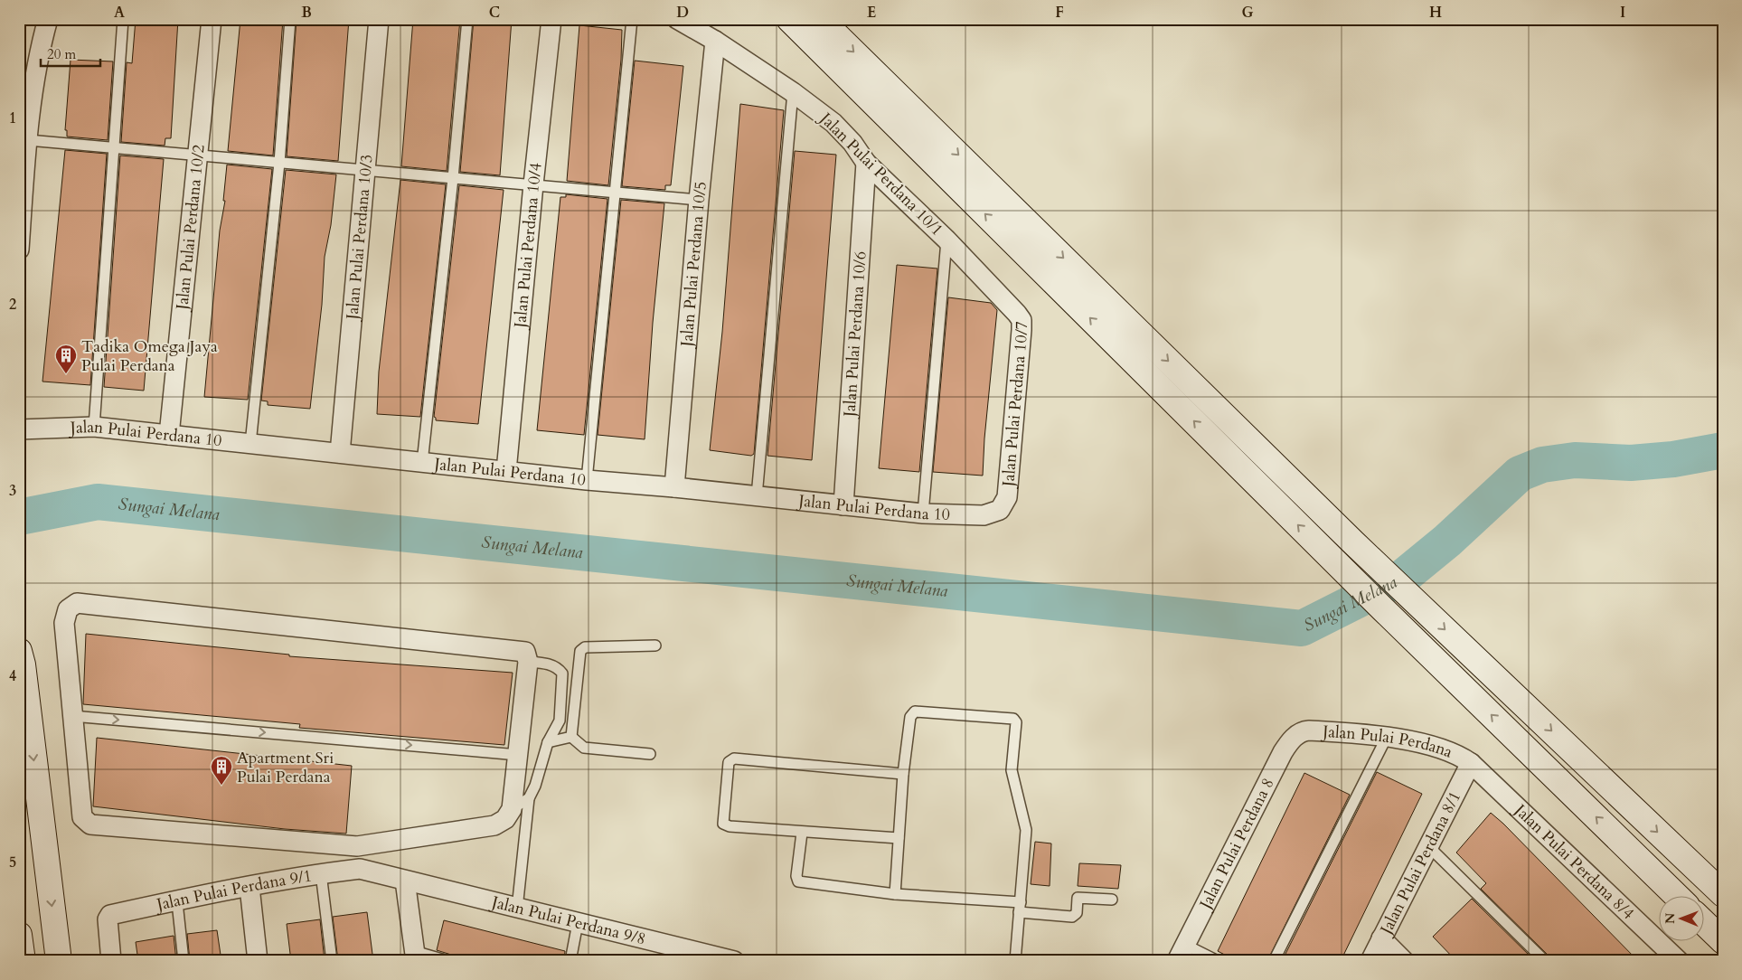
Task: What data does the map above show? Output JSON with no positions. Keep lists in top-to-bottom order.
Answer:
{
  "streets": {
    "street": [
      "Jalan Pulai Perdana 10/1",
      "Jalan Pulai Perdana 10/2",
      "Jalan Pulai Perdana 10/3",
      "Jalan Pulai Perdana 10/4",
      "Jalan Pulai Perdana 10/5",
      "Jalan Pulai Perdana 10/6",
      "Jalan Pulai Perdana 10/7",
      "Jalan Pulai Perdana 10",
      "Jalan Pulai Perdana",
      "Jalan Pulai Perdana 8",
      "Jalan Pulai Perdana 8/1",
      "Jalan Pulai Perdana 8/4",
      "Jalan Pulai Perdana 9/1",
      "Jalan Pulai Perdana 9/8"
    ]
  },
  "crossings": [
    ["Jalan Pulai Perdana 10/1", "Jalan Pulai Perdana 10/5"],
    ["Jalan Pulai Perdana 10/1", "Jalan Pulai Perdana 10/6"],
    ["Jalan Pulai Perdana 10/1", "Jalan Pulai Perdana 10/7"],
    ["Jalan Pulai Perdana 10/2", "Jalan Pulai Perdana 10"],
    ["Jalan Pulai Perdana 10/3", "Jalan Pulai Perdana 10"],
    ["Jalan Pulai Perdana 10/4", "Jalan Pulai Perdana 10"],
    ["Jalan Pulai Perdana 10/5", "Jalan Pulai Perdana 10"],
    ["Jalan Pulai Perdana 10/6", "Jalan Pulai Perdana 10"],
    ["Jalan Pulai Perdana 10/7", "Jalan Pulai Perdana 10"],
    ["Jalan Pulai Perdana", "Jalan Pulai Perdana 8"],
    ["Jalan Pulai Perdana", "Jalan Pulai Perdana 8/1"],
    ["Jalan Pulai Perdana", "Jalan Pulai Perdana 8/4"],
    ["Jalan Pulai Perdana 8/1", "Jalan Pulai Perdana 8/4"],
    ["Jalan Pulai Perdana 9/1", "Jalan Pulai Perdana 9/8"]
  ],
  "water": ["Sungai Melana"],
  "places": {
    "building": ["Tadika Omega Jaya Pulai Perdana", "Apartment Sri Pulai Perdana"]
  },
  "scale_bar": "20 m",
  "north": "left",
  "grid": {
    "columns": [
      "A",
      "B",
      "C",
      "D",
      "E",
      "F",
      "G",
      "H",
      "I"
    ],
    "rows": [
      "1",
      "2",
      "3",
      "4",
      "5"
    ]
  }
}
